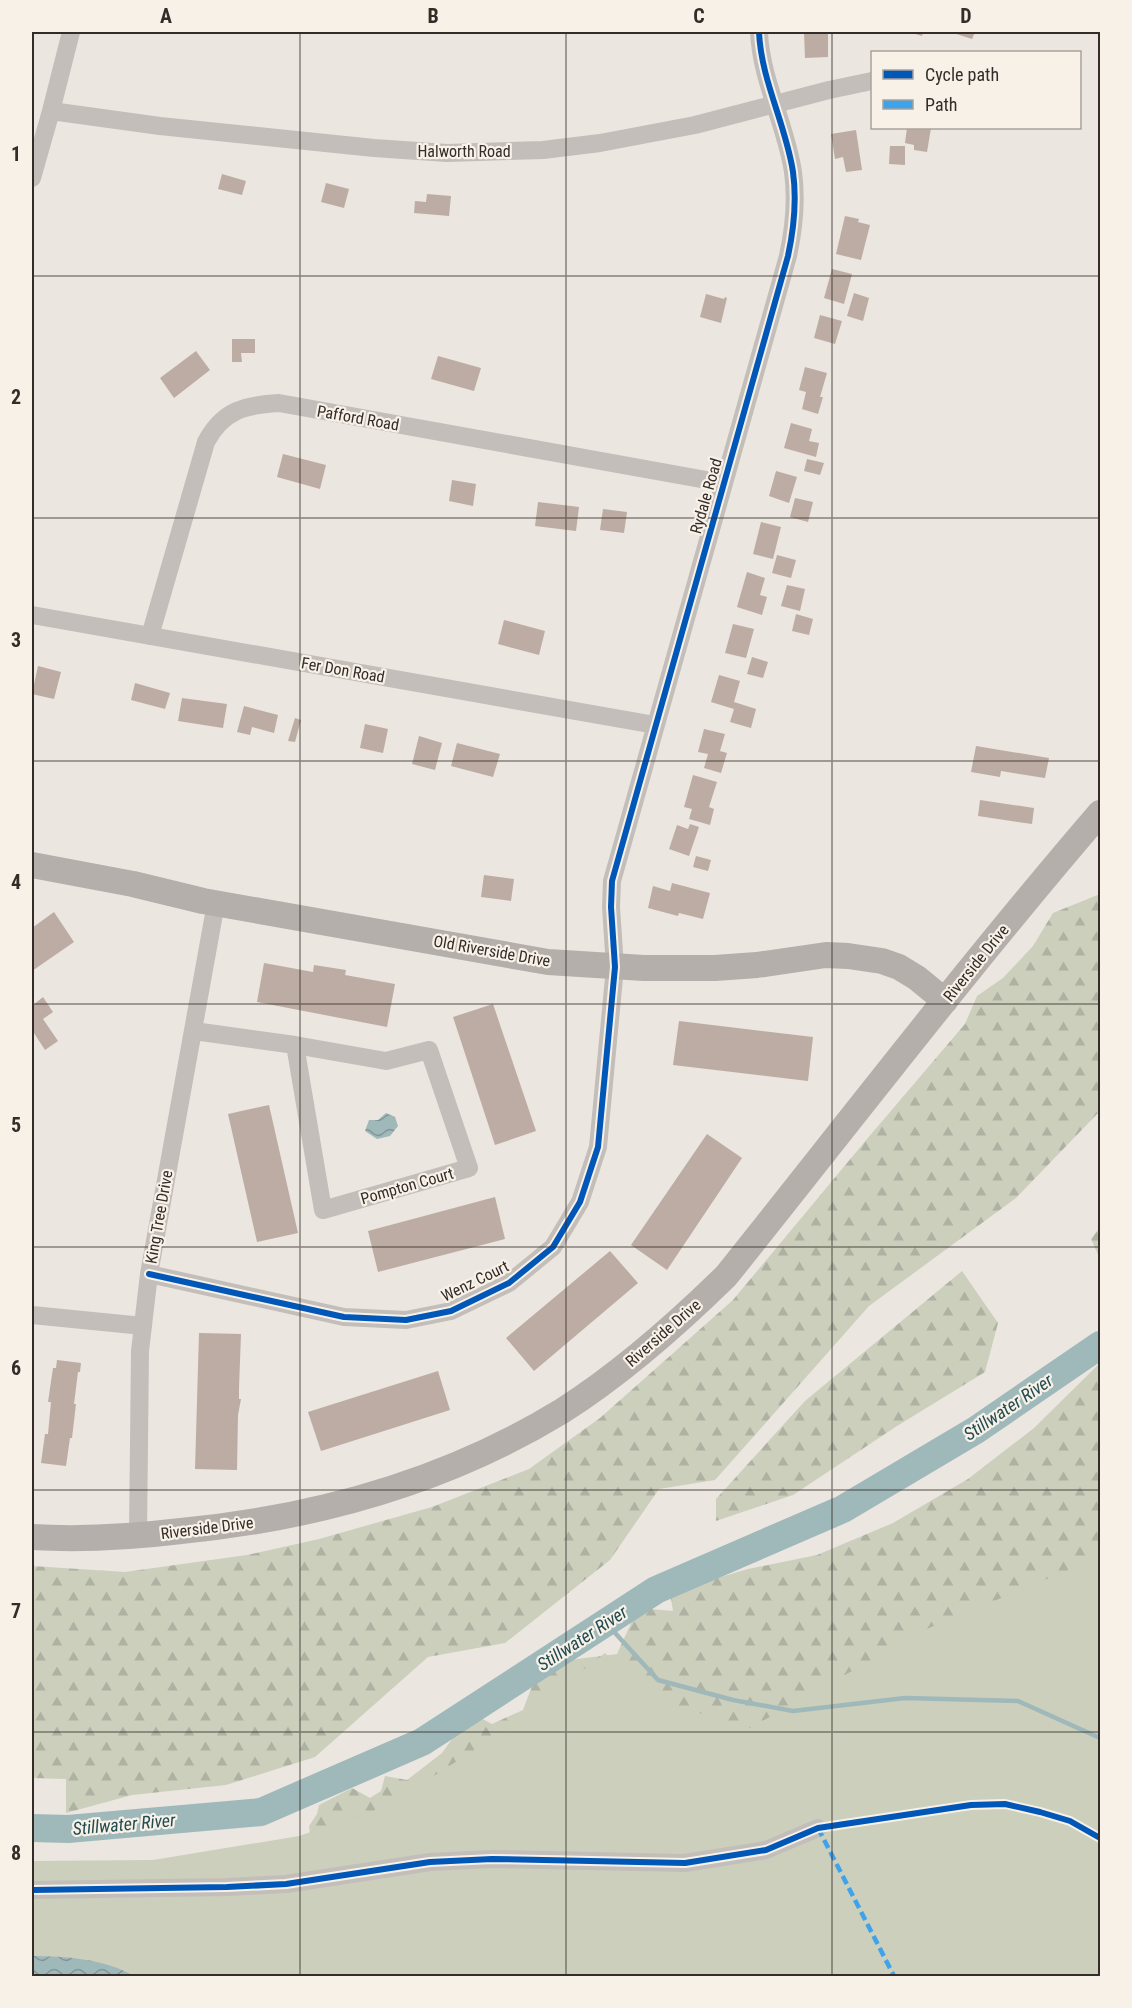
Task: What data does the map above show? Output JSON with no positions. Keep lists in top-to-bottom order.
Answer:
{
  "streets": {
    "main road": ["Old Riverside Drive", "Riverside Drive"],
    "street": [
      "Halworth Road",
      "Pafford Road",
      "Rydale Road",
      "Fer Don Road",
      "Pompton Court",
      "King Tree Drive",
      "Wenz Court"
    ]
  },
  "crossings": [
    ["Halworth Road", "Rydale Road"],
    ["Pafford Road", "Rydale Road"],
    ["Pafford Road", "Fer Don Road"],
    ["Rydale Road", "Fer Don Road"],
    ["Rydale Road", "Old Riverside Drive"],
    ["Rydale Road", "Wenz Court"],
    ["Old Riverside Drive", "Riverside Drive"],
    ["Old Riverside Drive", "King Tree Drive"],
    ["Old Riverside Drive", "Wenz Court"],
    ["Riverside Drive", "King Tree Drive"],
    ["Pompton Court", "King Tree Drive"],
    ["King Tree Drive", "Wenz Court"]
  ],
  "water": ["Stillwater River"],
  "legend": ["Cycle path", "Path"],
  "grid": {
    "columns": [
      "A",
      "B",
      "C",
      "D"
    ],
    "rows": [
      "1",
      "2",
      "3",
      "4",
      "5",
      "6",
      "7",
      "8"
    ]
  }
}
